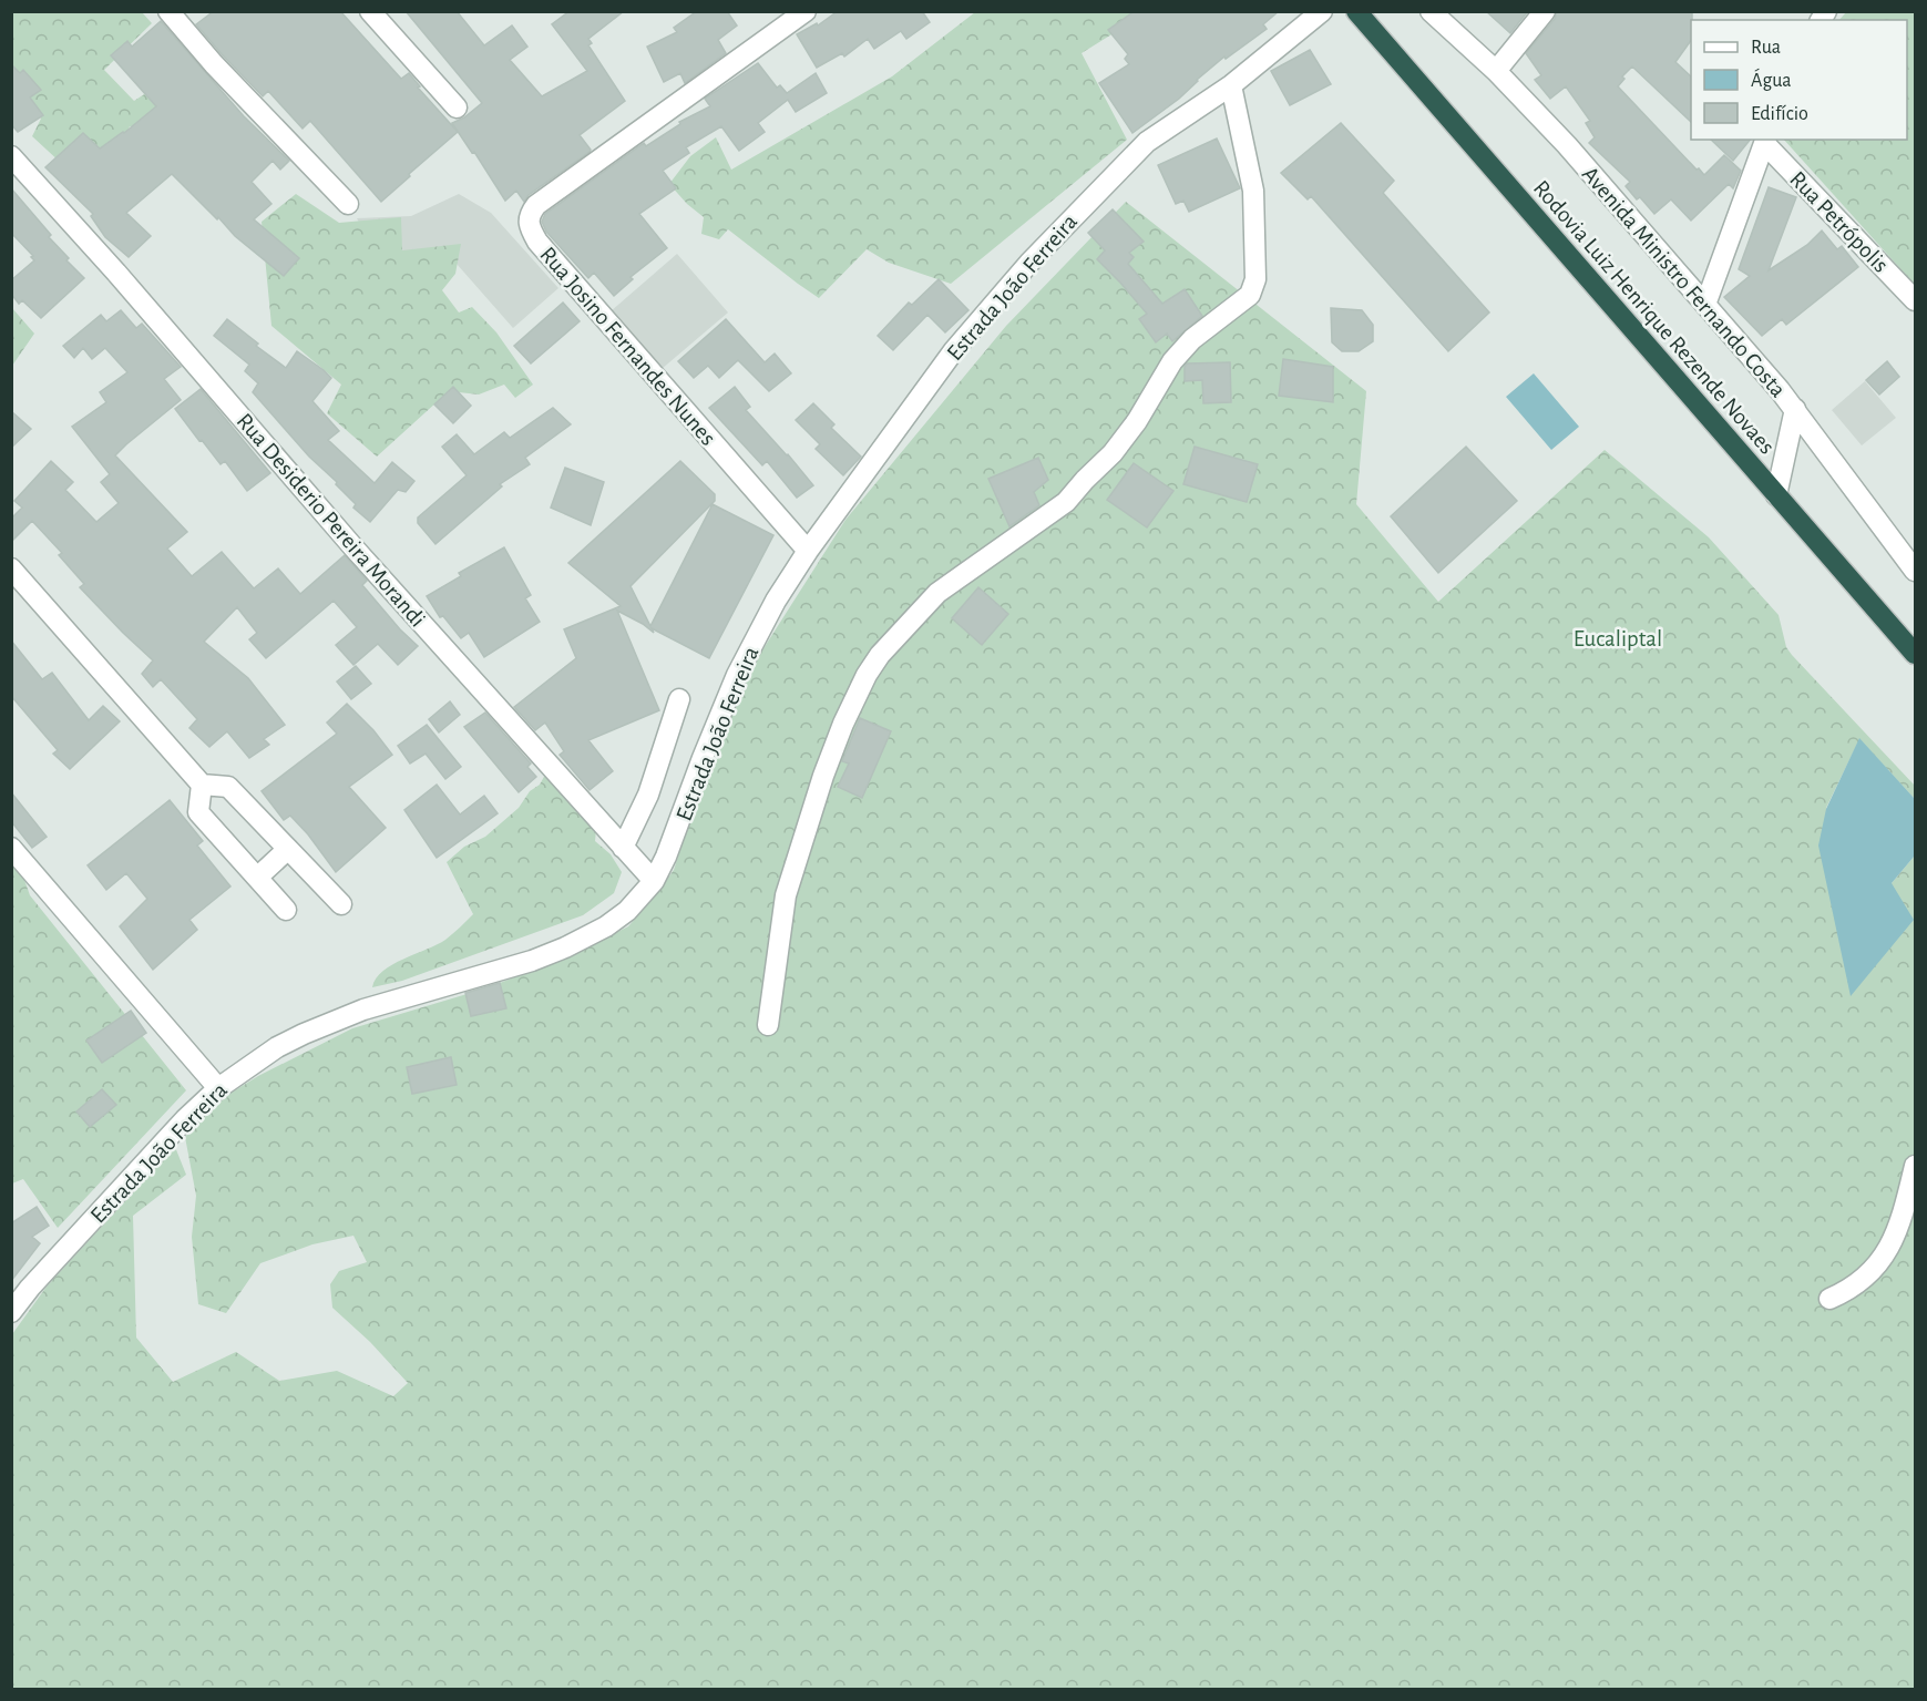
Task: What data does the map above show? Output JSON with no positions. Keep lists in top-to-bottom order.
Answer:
{
  "streets": {
    "highway": ["Rodovia Luiz Henrique Rezende Novaes"],
    "street": [
      "Rua Petrópolis",
      "Avenida Ministro Fernando Costa",
      "Estrada João Ferreira",
      "Rua Josino Fernandes Nunes",
      "Rua Desiderio Pereira Morandi"
    ]
  },
  "crossings": [
    ["Estrada João Ferreira", "Rua Josino Fernandes Nunes"],
    ["Estrada João Ferreira", "Rua Desiderio Pereira Morandi"]
  ],
  "parks": ["Eucaliptal"],
  "legend": ["Rua", "Água", "Edifício"]
}
